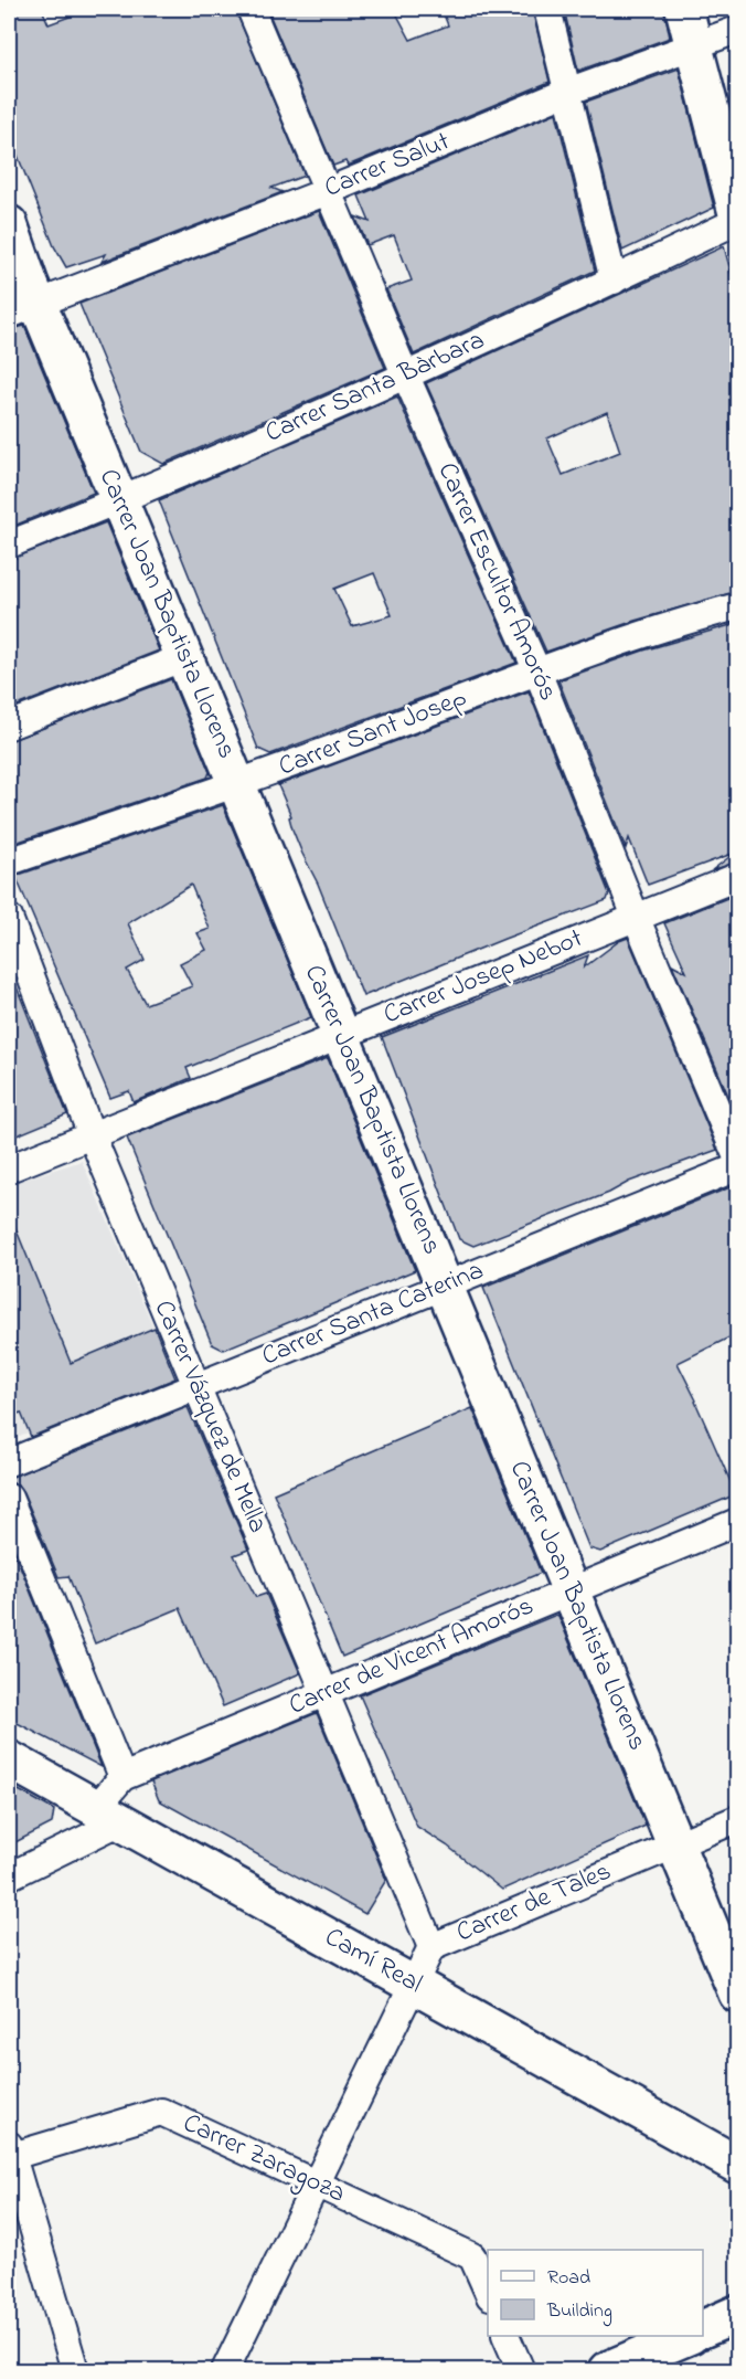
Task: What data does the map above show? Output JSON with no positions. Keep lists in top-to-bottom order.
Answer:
{
  "streets": {
    "street": [
      "Carrer Salut",
      "Carrer Santa Bàrbara",
      "Carrer Escultor Amorós",
      "Carrer Joan Baptista Llorens",
      "Carrer Sant Josep",
      "Carrer Josep Nebot",
      "Carrer Santa Caterina",
      "Carrer Vázquez de Mella",
      "Carrer de Vicent Amorós",
      "Carrer de Tales",
      "Camí Real",
      "Carrer Zaragoza"
    ]
  },
  "crossings": [
    ["Carrer Salut", "Carrer Escultor Amorós"],
    ["Carrer Salut", "Carrer Joan Baptista Llorens"],
    ["Carrer Santa Bàrbara", "Carrer Escultor Amorós"],
    ["Carrer Santa Bàrbara", "Carrer Joan Baptista Llorens"],
    ["Carrer Escultor Amorós", "Carrer Sant Josep"],
    ["Carrer Escultor Amorós", "Carrer Josep Nebot"],
    ["Carrer Joan Baptista Llorens", "Carrer Sant Josep"],
    ["Carrer Joan Baptista Llorens", "Carrer Josep Nebot"],
    ["Carrer Joan Baptista Llorens", "Carrer Santa Caterina"],
    ["Carrer Joan Baptista Llorens", "Carrer de Vicent Amorós"],
    ["Carrer Joan Baptista Llorens", "Carrer de Tales"],
    ["Carrer Josep Nebot", "Carrer Vázquez de Mella"],
    ["Carrer Santa Caterina", "Carrer Vázquez de Mella"],
    ["Carrer Vázquez de Mella", "Carrer de Vicent Amorós"],
    ["Carrer Vázquez de Mella", "Carrer de Tales"],
    ["Carrer de Vicent Amorós", "Camí Real"],
    ["Carrer de Tales", "Camí Real"],
    ["Carrer de Tales", "Carrer Zaragoza"]
  ],
  "legend": ["Road", "Building"]
}
